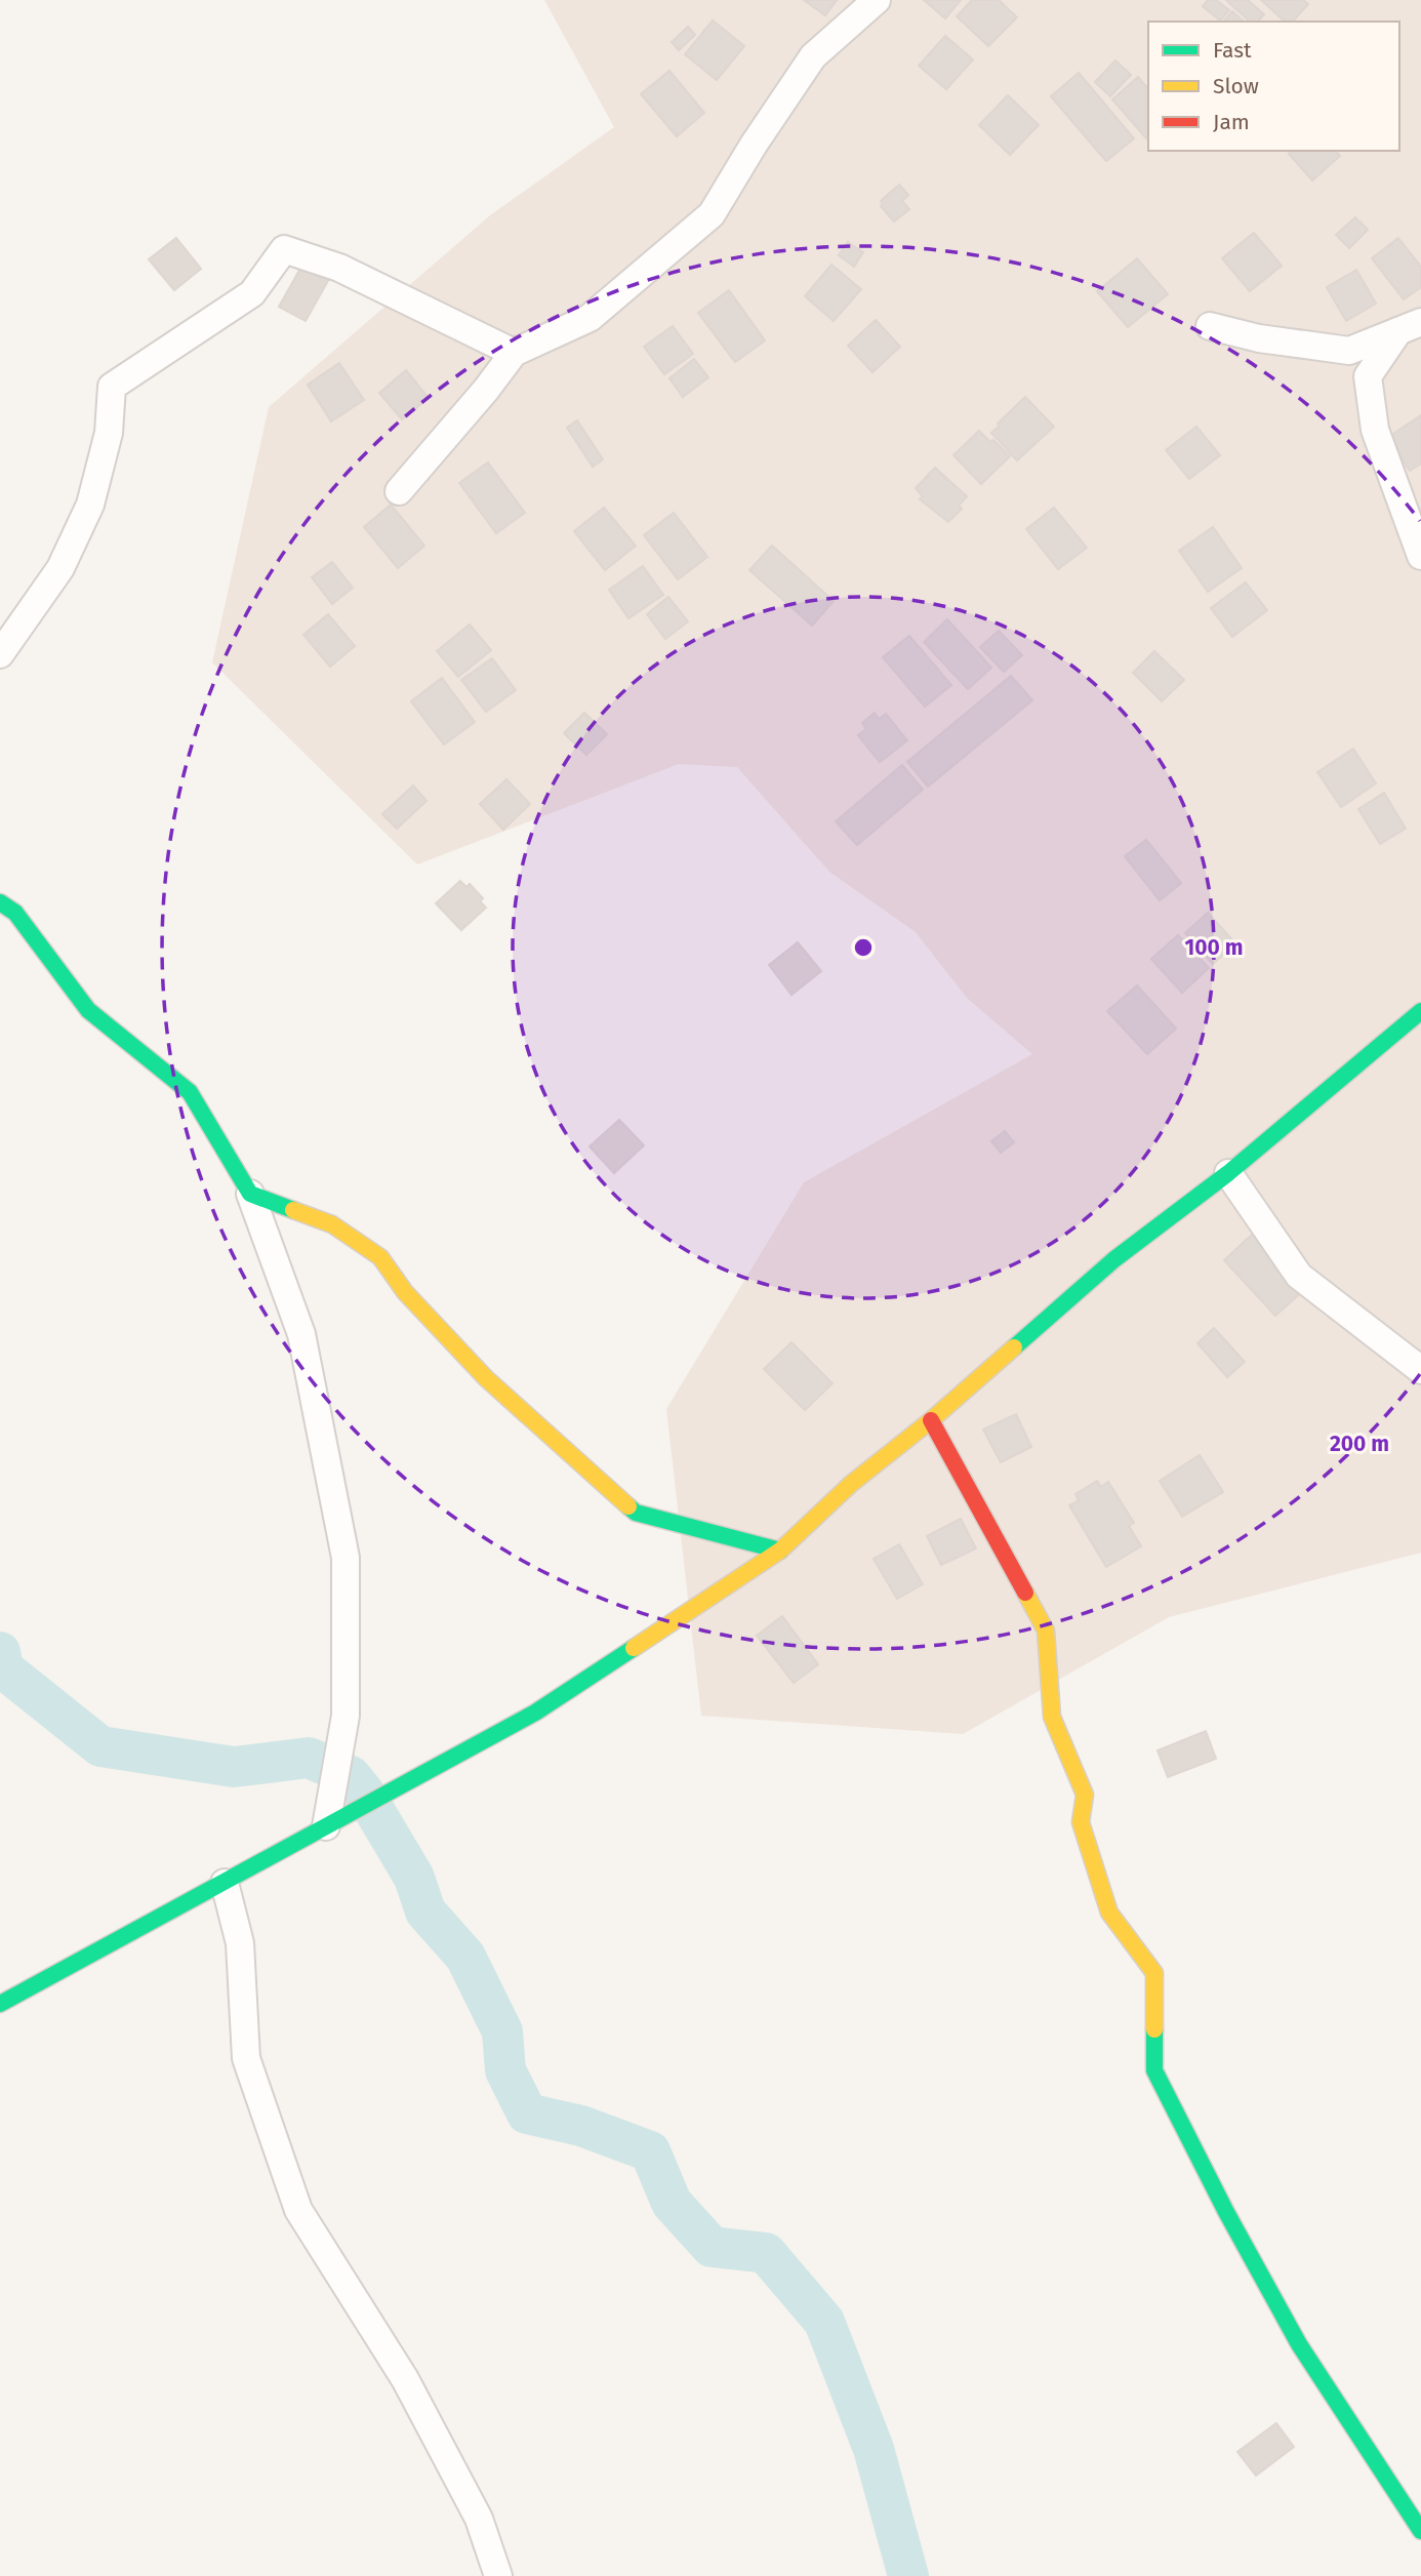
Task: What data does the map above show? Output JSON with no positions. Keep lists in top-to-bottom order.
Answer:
{
  "legend": ["Fast", "Slow", "Jam"],
  "rings": ["100 m", "200 m"]
}
